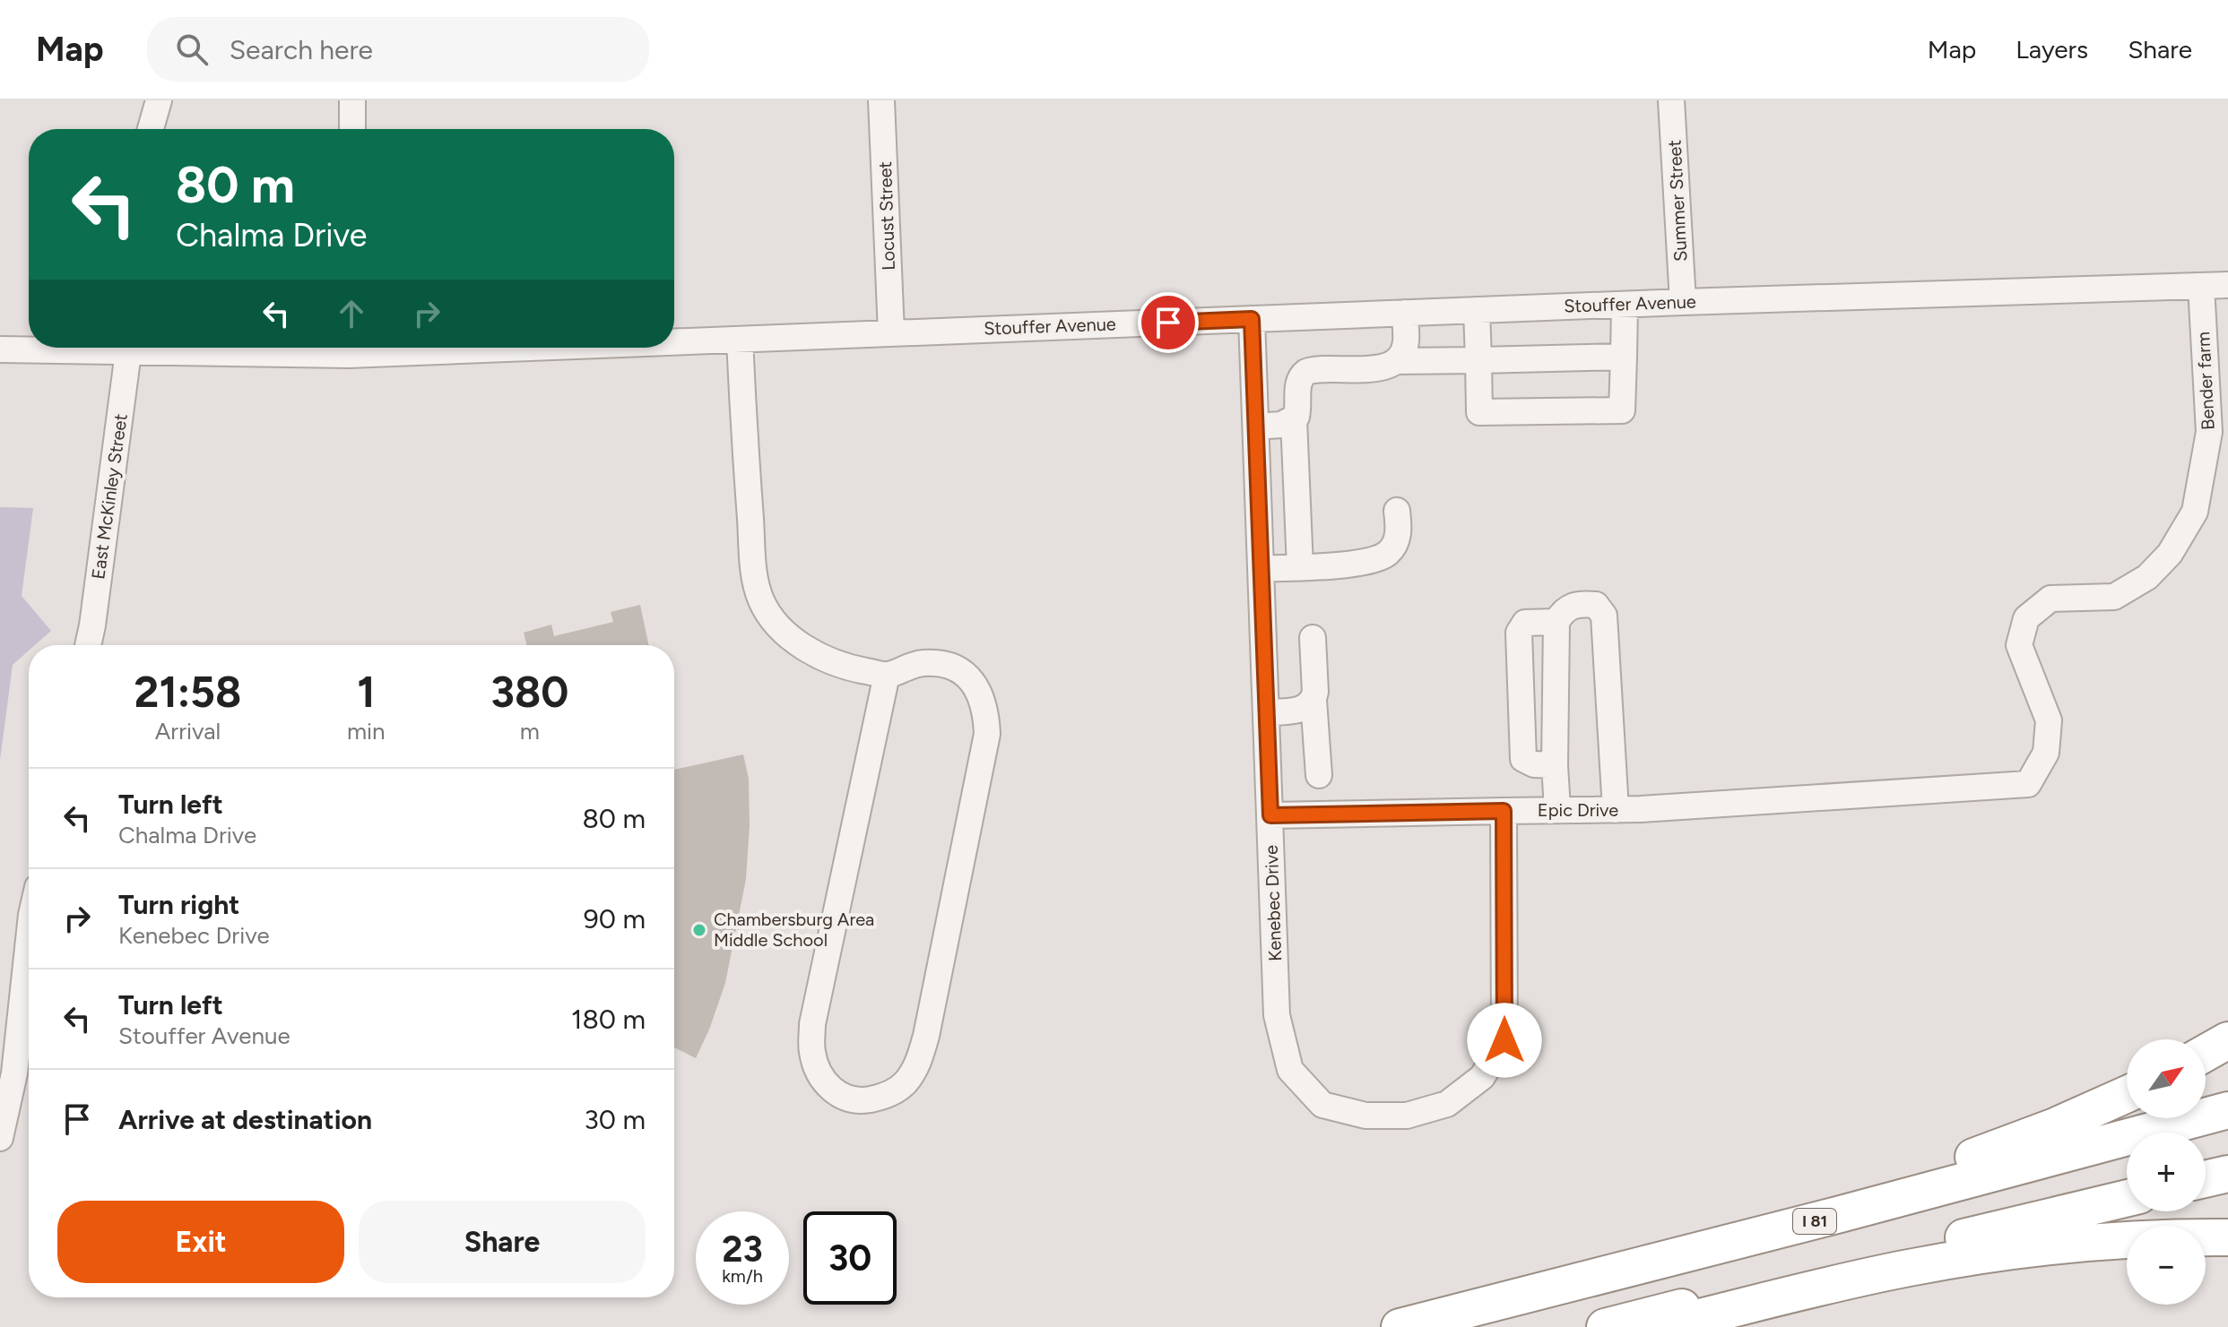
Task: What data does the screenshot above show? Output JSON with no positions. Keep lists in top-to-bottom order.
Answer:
{
  "streets": {
    "highway": ["I 81"],
    "street": [
      "Summer Street",
      "Locust Street",
      "Stouffer Avenue",
      "Bender farm",
      "East McKinley Street",
      "Epic Drive",
      "Kenebec Drive"
    ]
  },
  "crossings": [
    ["Summer Street", "Stouffer Avenue"],
    ["Locust Street", "Stouffer Avenue"],
    ["Stouffer Avenue", "Bender farm"],
    ["Stouffer Avenue", "Kenebec Drive"],
    ["Bender farm", "Epic Drive"],
    ["Epic Drive", "Kenebec Drive"]
  ],
  "places": ["Chambersburg Area Middle School"],
  "north": "top right",
  "page": {
    "header": "Map",
    "search": "Search here",
    "nav": ["Map", "Layers", "Share"],
    "turn": ["80 m", "Chalma Drive"],
    "eta": [
      "21:58",
      "Arrival",
      "1",
      "min",
      "380",
      "m"
    ],
    "list": [
      {
        "name": "Turn left",
        "note": "Chalma Drive",
        "value": "80 m"
      },
      {
        "name": "Turn right",
        "note": "Kenebec Drive",
        "value": "90 m"
      },
      {
        "name": "Turn left",
        "note": "Stouffer Avenue",
        "value": "180 m"
      },
      {
        "name": "Arrive at destination",
        "value": "30 m"
      }
    ],
    "map_buttons": ["+", "−"],
    "buttons": ["Exit", "Share"],
    "speed": "23 km/h",
    "limit": "30"
  }
}
